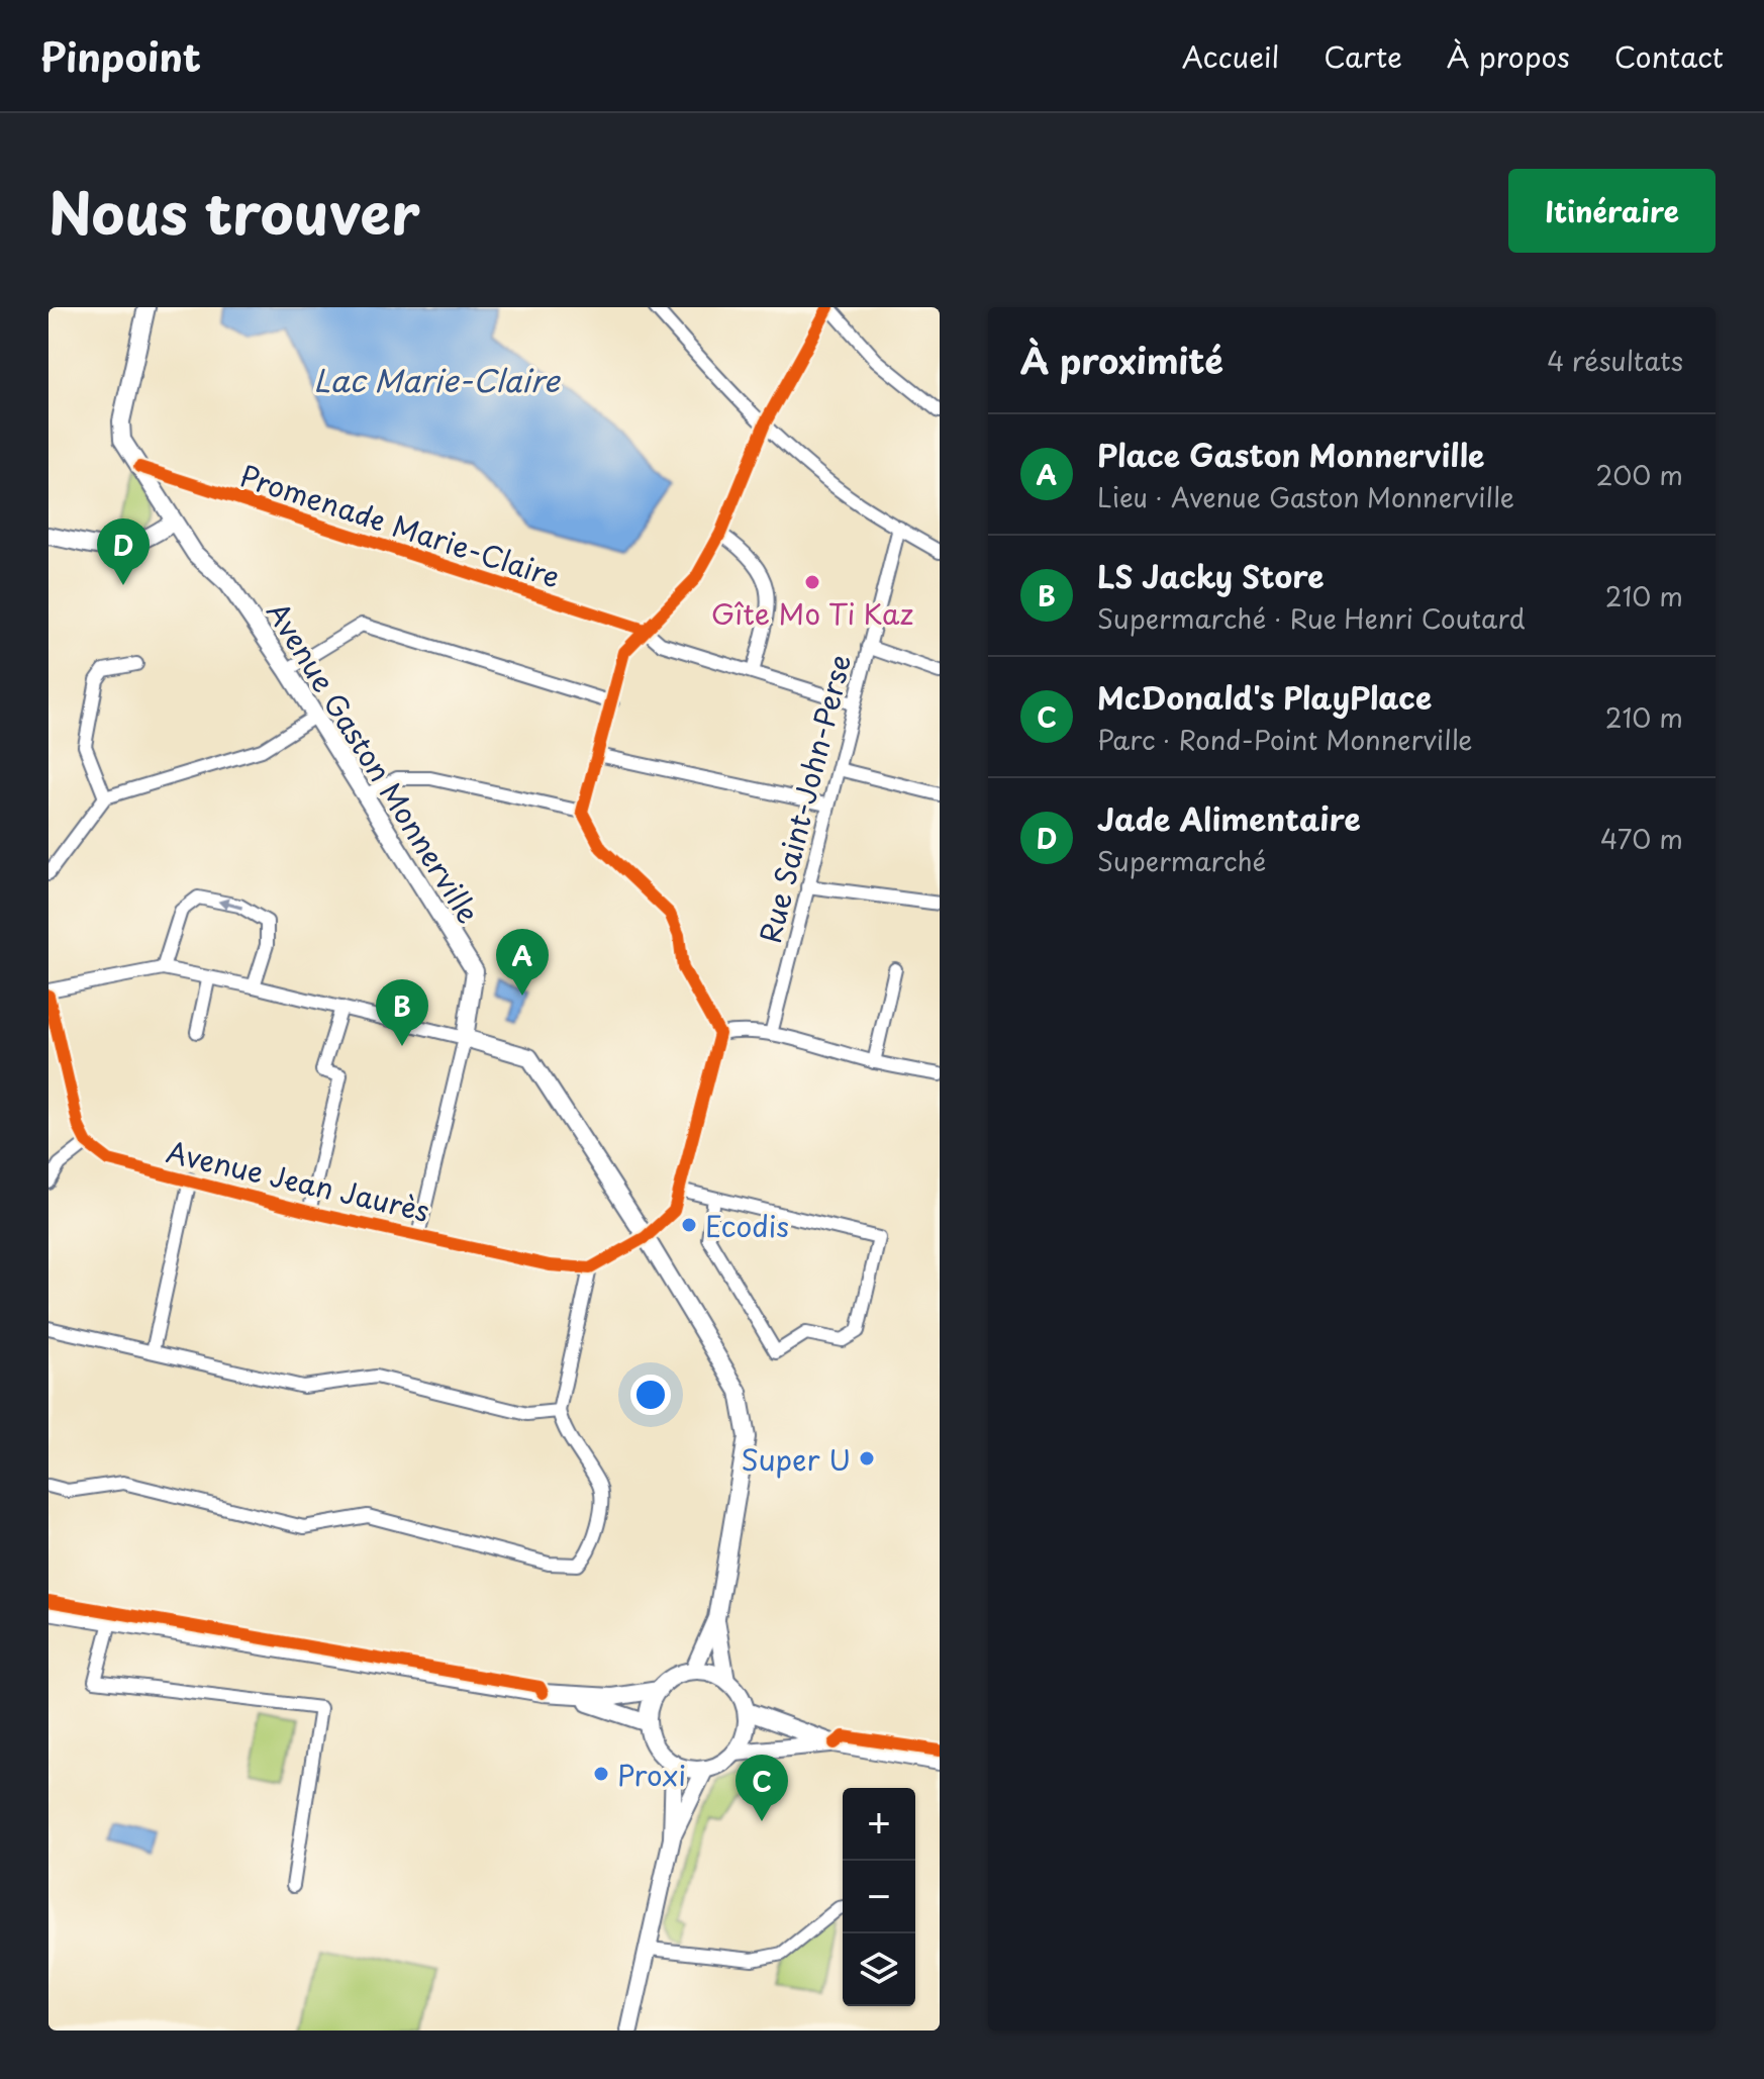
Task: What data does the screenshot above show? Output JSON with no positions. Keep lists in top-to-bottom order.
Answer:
{
  "streets": {
    "street": ["Avenue Gaston Monnerville", "Rue Saint-John-Perse", "Avenue Jean Jaurès"],
    "cycle path": ["Promenade Marie-Claire"]
  },
  "water": ["Lac Marie-Claire"],
  "places": [
    "Gîte Mo Ti Kaz",
    "Ecodis",
    "Super U",
    "Proxi"
  ],
  "page": {
    "header": "Pinpoint",
    "nav": [
      "Accueil",
      "Carte",
      "À propos",
      "Contact"
    ],
    "title": "Nous trouver",
    "buttons": "Itinéraire",
    "heading": ["À proximité", "4 résultats"],
    "list": [
      {
        "mark": "A",
        "name": "Place Gaston Monnerville",
        "note": "Lieu · Avenue Gaston Monnerville",
        "value": "200 m"
      },
      {
        "mark": "B",
        "name": "LS Jacky Store",
        "note": "Supermarché · Rue Henri Coutard",
        "value": "210 m"
      },
      {
        "mark": "C",
        "name": "McDonald's PlayPlace",
        "note": "Parc · Rond-Point Monnerville",
        "value": "210 m"
      },
      {
        "mark": "D",
        "name": "Jade Alimentaire",
        "note": "Supermarché",
        "value": "470 m"
      }
    ],
    "pins": [
      "D",
      "A",
      "B",
      "C"
    ],
    "map_buttons": ["+", "−"]
  }
}
